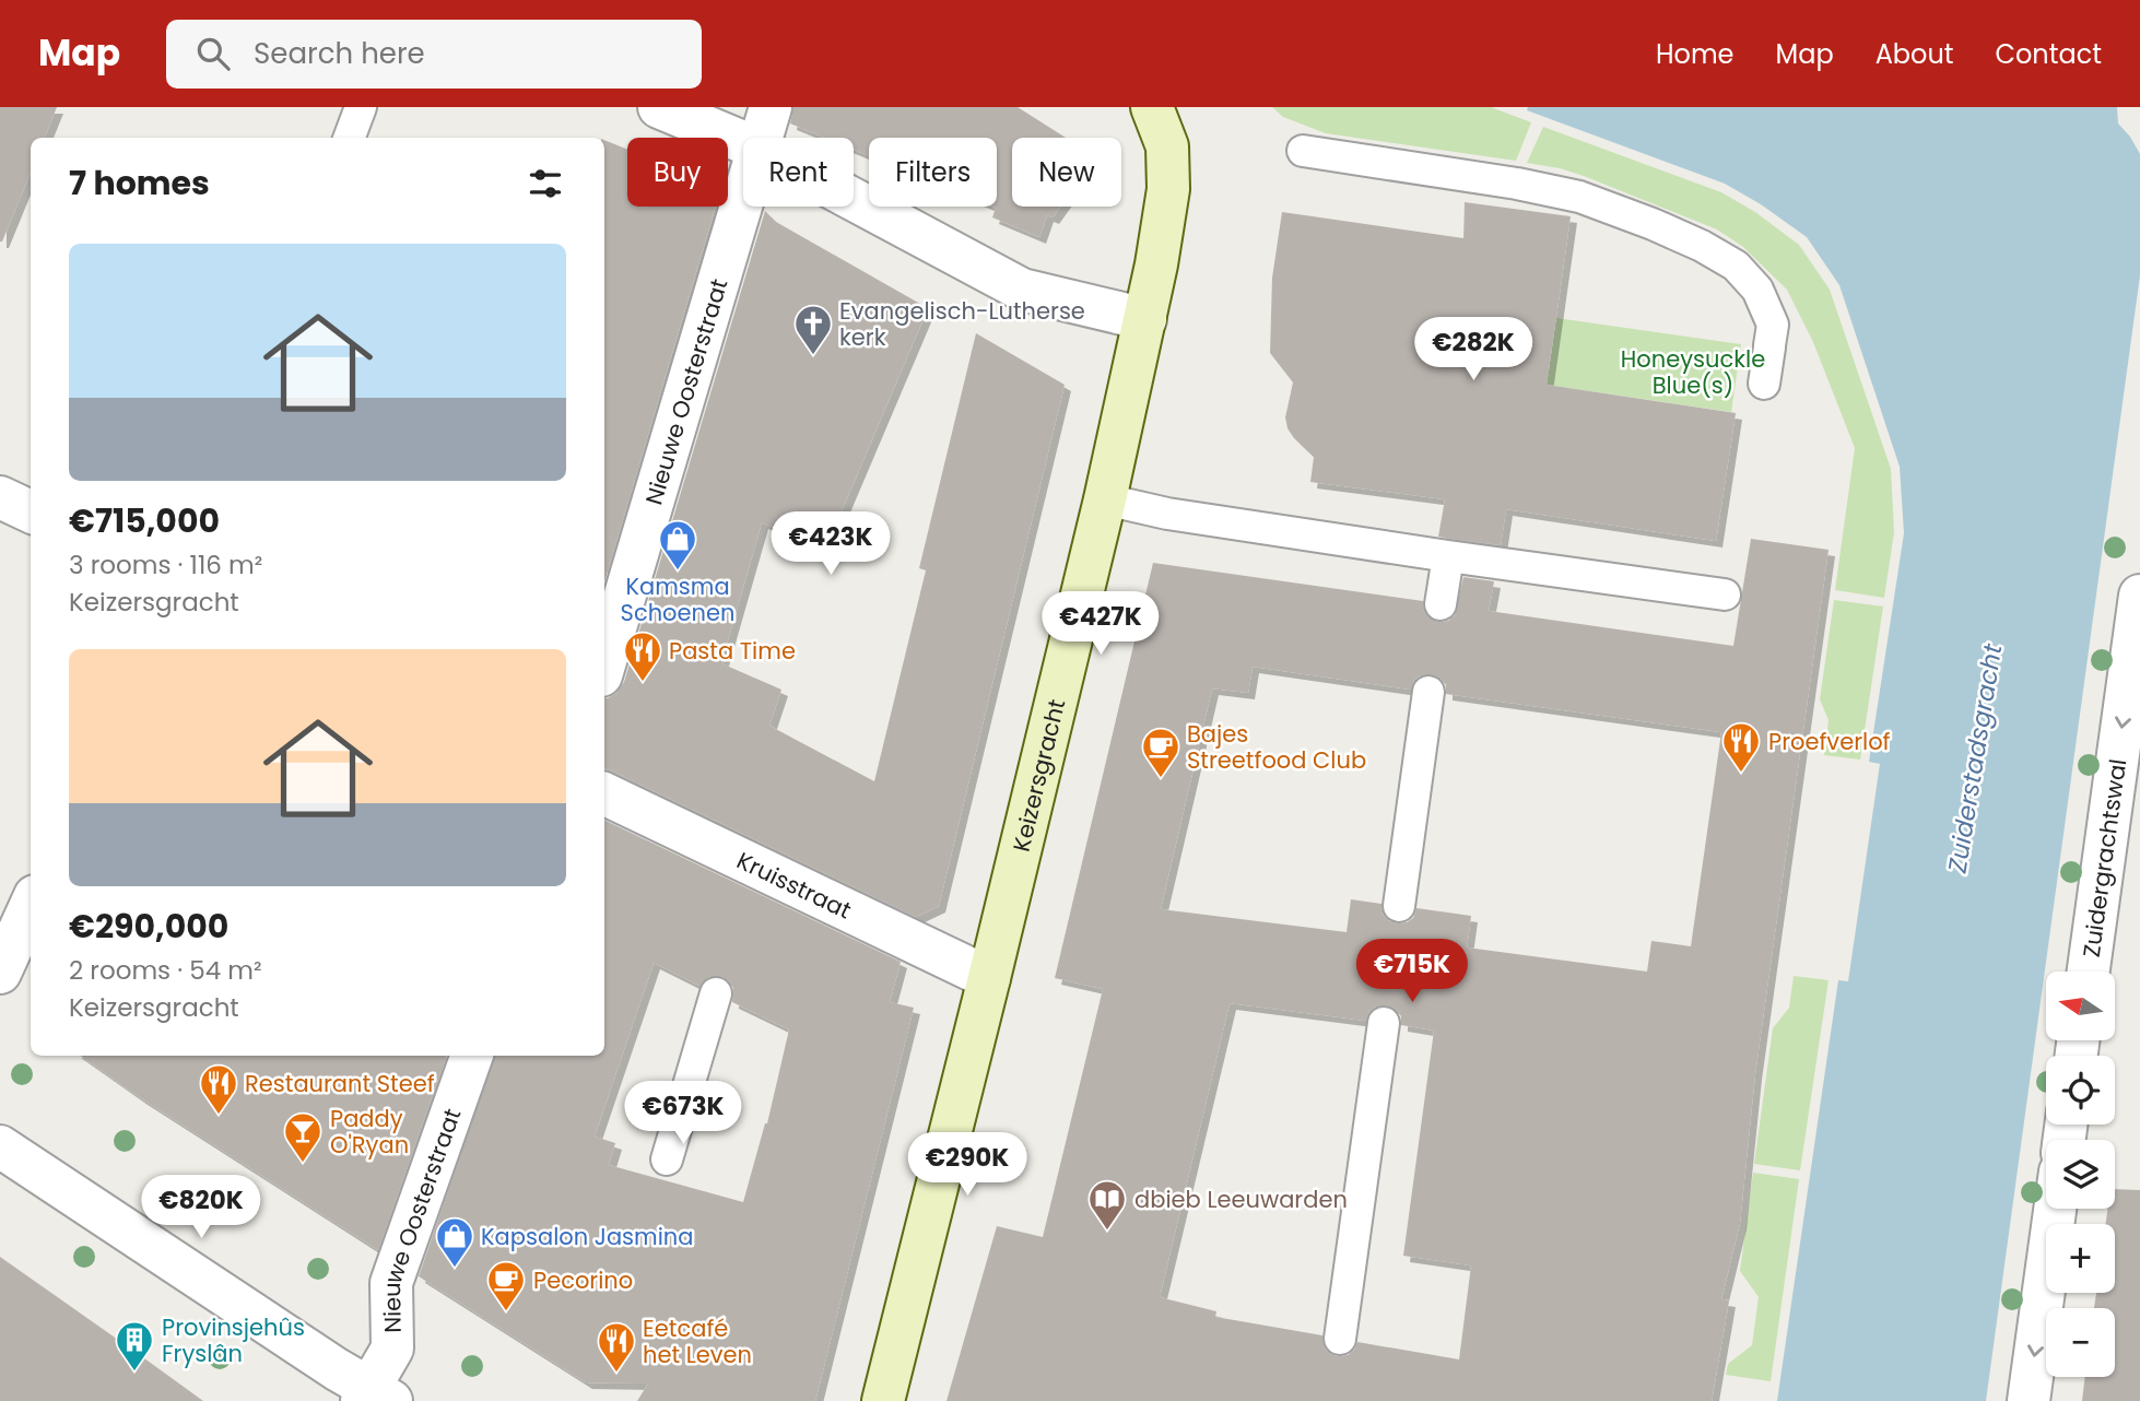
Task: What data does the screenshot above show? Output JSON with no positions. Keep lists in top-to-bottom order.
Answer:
{
  "streets": {
    "main road": ["Keizersgracht"],
    "street": ["Nieuwe Oosterstraat", "Zuidergrachtswal", "Kruisstraat"]
  },
  "crossings": [
    ["Keizersgracht", "Kruisstraat"]
  ],
  "one_way": ["Zuidergrachtswal"],
  "water": ["Zuiderstadsgracht"],
  "parks": ["Honeysuckle Blue(s)"],
  "places": {
    "church": ["Evangelisch-Lutherse kerk"],
    "shop": ["Kamsma Schoenen", "Kapsalon Jasmina"],
    "restaurant": [
      "Pasta Time",
      "Proefverlof",
      "Restaurant Steef",
      "Eetcafé het Leven"
    ],
    "cafe": ["Bajes Streetfood Club", "Pecorino"],
    "bar": ["Paddy O'Ryan"],
    "library": ["dbieb Leeuwarden"],
    "building": ["Provinsjehûs Fryslân"]
  },
  "north": "left",
  "page": {
    "header": "Map",
    "search": "Search here",
    "nav": [
      "Home",
      "Map",
      "About",
      "Contact"
    ],
    "chip": [
      "Buy",
      "Rent",
      "Filters",
      "New"
    ],
    "heading": "7 homes",
    "list": [
      {
        "name": "€715,000",
        "note": "3 rooms · 116 m² · Keizersgracht"
      },
      {
        "name": "€290,000",
        "note": "2 rooms · 54 m² · Keizersgracht"
      }
    ],
    "price": [
      "€282K",
      "€423K",
      "€427K",
      "€715K",
      "€673K",
      "€290K",
      "€820K"
    ],
    "map_buttons": ["+", "−"]
  }
}
